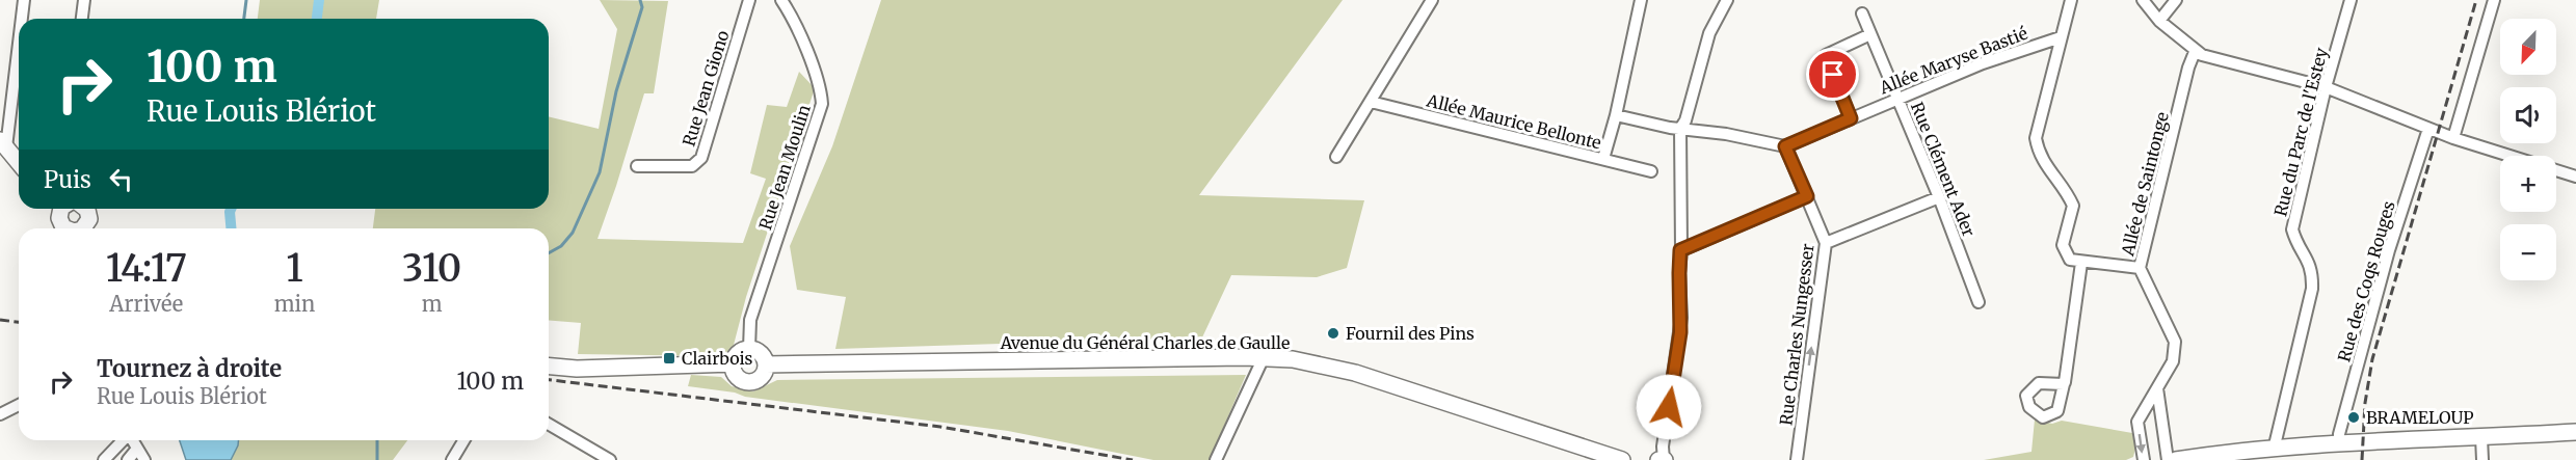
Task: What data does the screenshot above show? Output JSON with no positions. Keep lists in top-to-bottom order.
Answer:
{
  "streets": {
    "main road": ["Avenue du Général Charles de Gaulle"],
    "street": [
      "Allée Maryse Bastié",
      "Rue Jean Giono",
      "Allée Maurice Bellonte",
      "Rue du Parc de l'Estey",
      "Rue Jean Moulin",
      "Rue Clément Ader",
      "Allée de Saintonge",
      "Rue des Coqs Rouges",
      "Rue Charles Nungesser"
    ]
  },
  "crossings": [
    ["Allée Maryse Bastié", "Rue Clément Ader"],
    ["Allée Maryse Bastié", "Rue Charles Nungesser"],
    ["Rue Jean Moulin", "Avenue du Général Charles de Gaulle"]
  ],
  "one_way": ["Rue Charles Nungesser"],
  "places": {
    "other": ["Fournil des Pins", "BRAMELOUP"],
    "transit": ["Clairbois"]
  },
  "north": "bottom left",
  "page": {
    "map_buttons": ["+", "−"],
    "turn": ["100 m", "Rue Louis Blériot"],
    "then": "Puis",
    "eta": [
      "14:17",
      "Arrivée",
      "1",
      "min",
      "310",
      "m"
    ],
    "list": [
      {
        "name": "Tournez à droite",
        "note": "Rue Louis Blériot",
        "value": "100 m"
      }
    ]
  }
}
